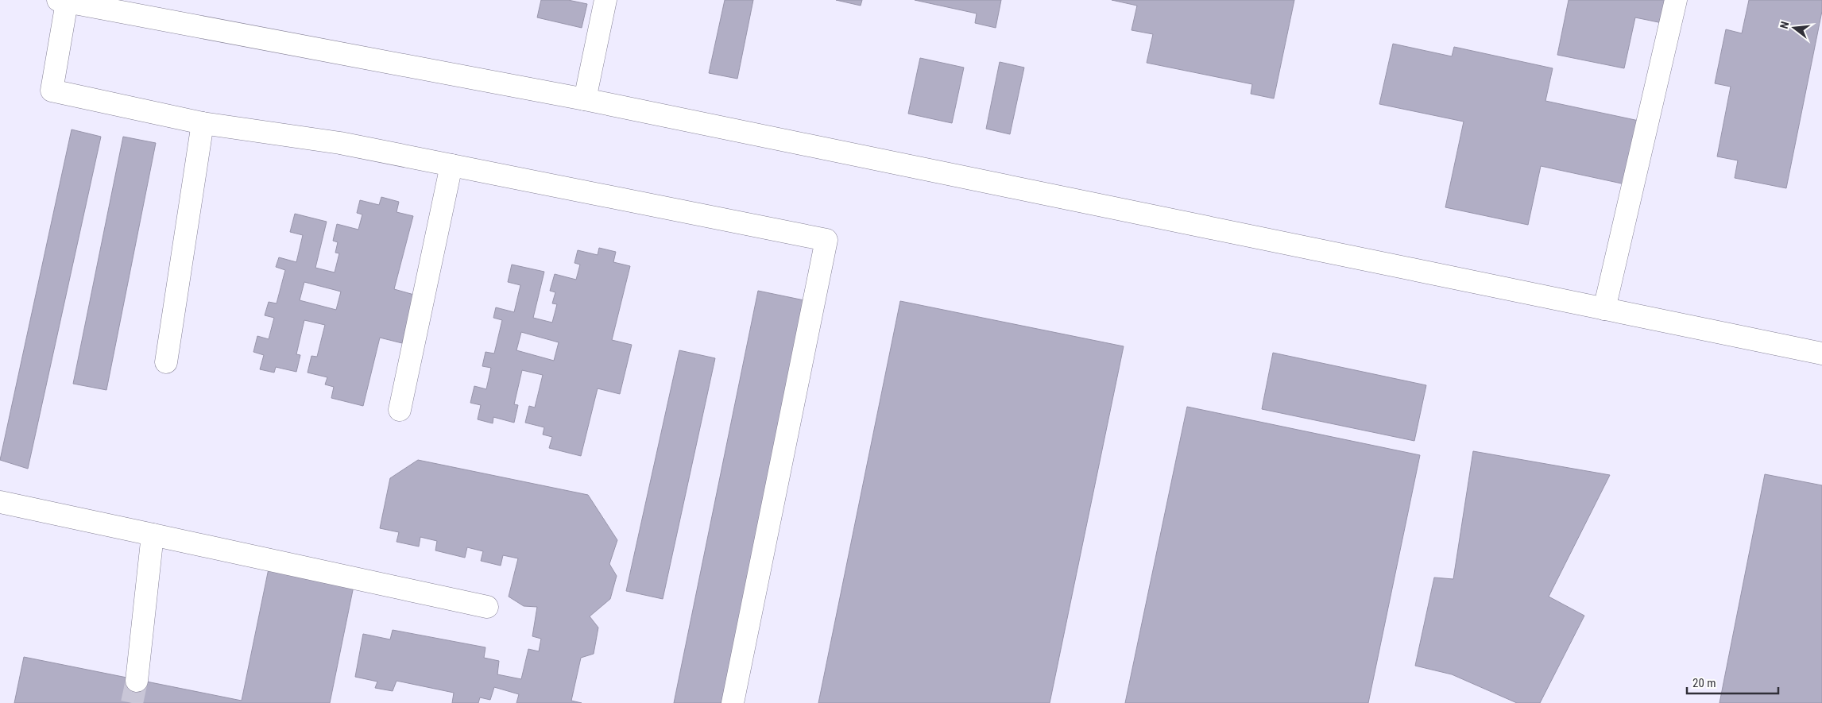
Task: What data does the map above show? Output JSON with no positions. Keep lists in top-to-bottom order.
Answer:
{
  "scale_bar": "20 m",
  "north": "left"
}
